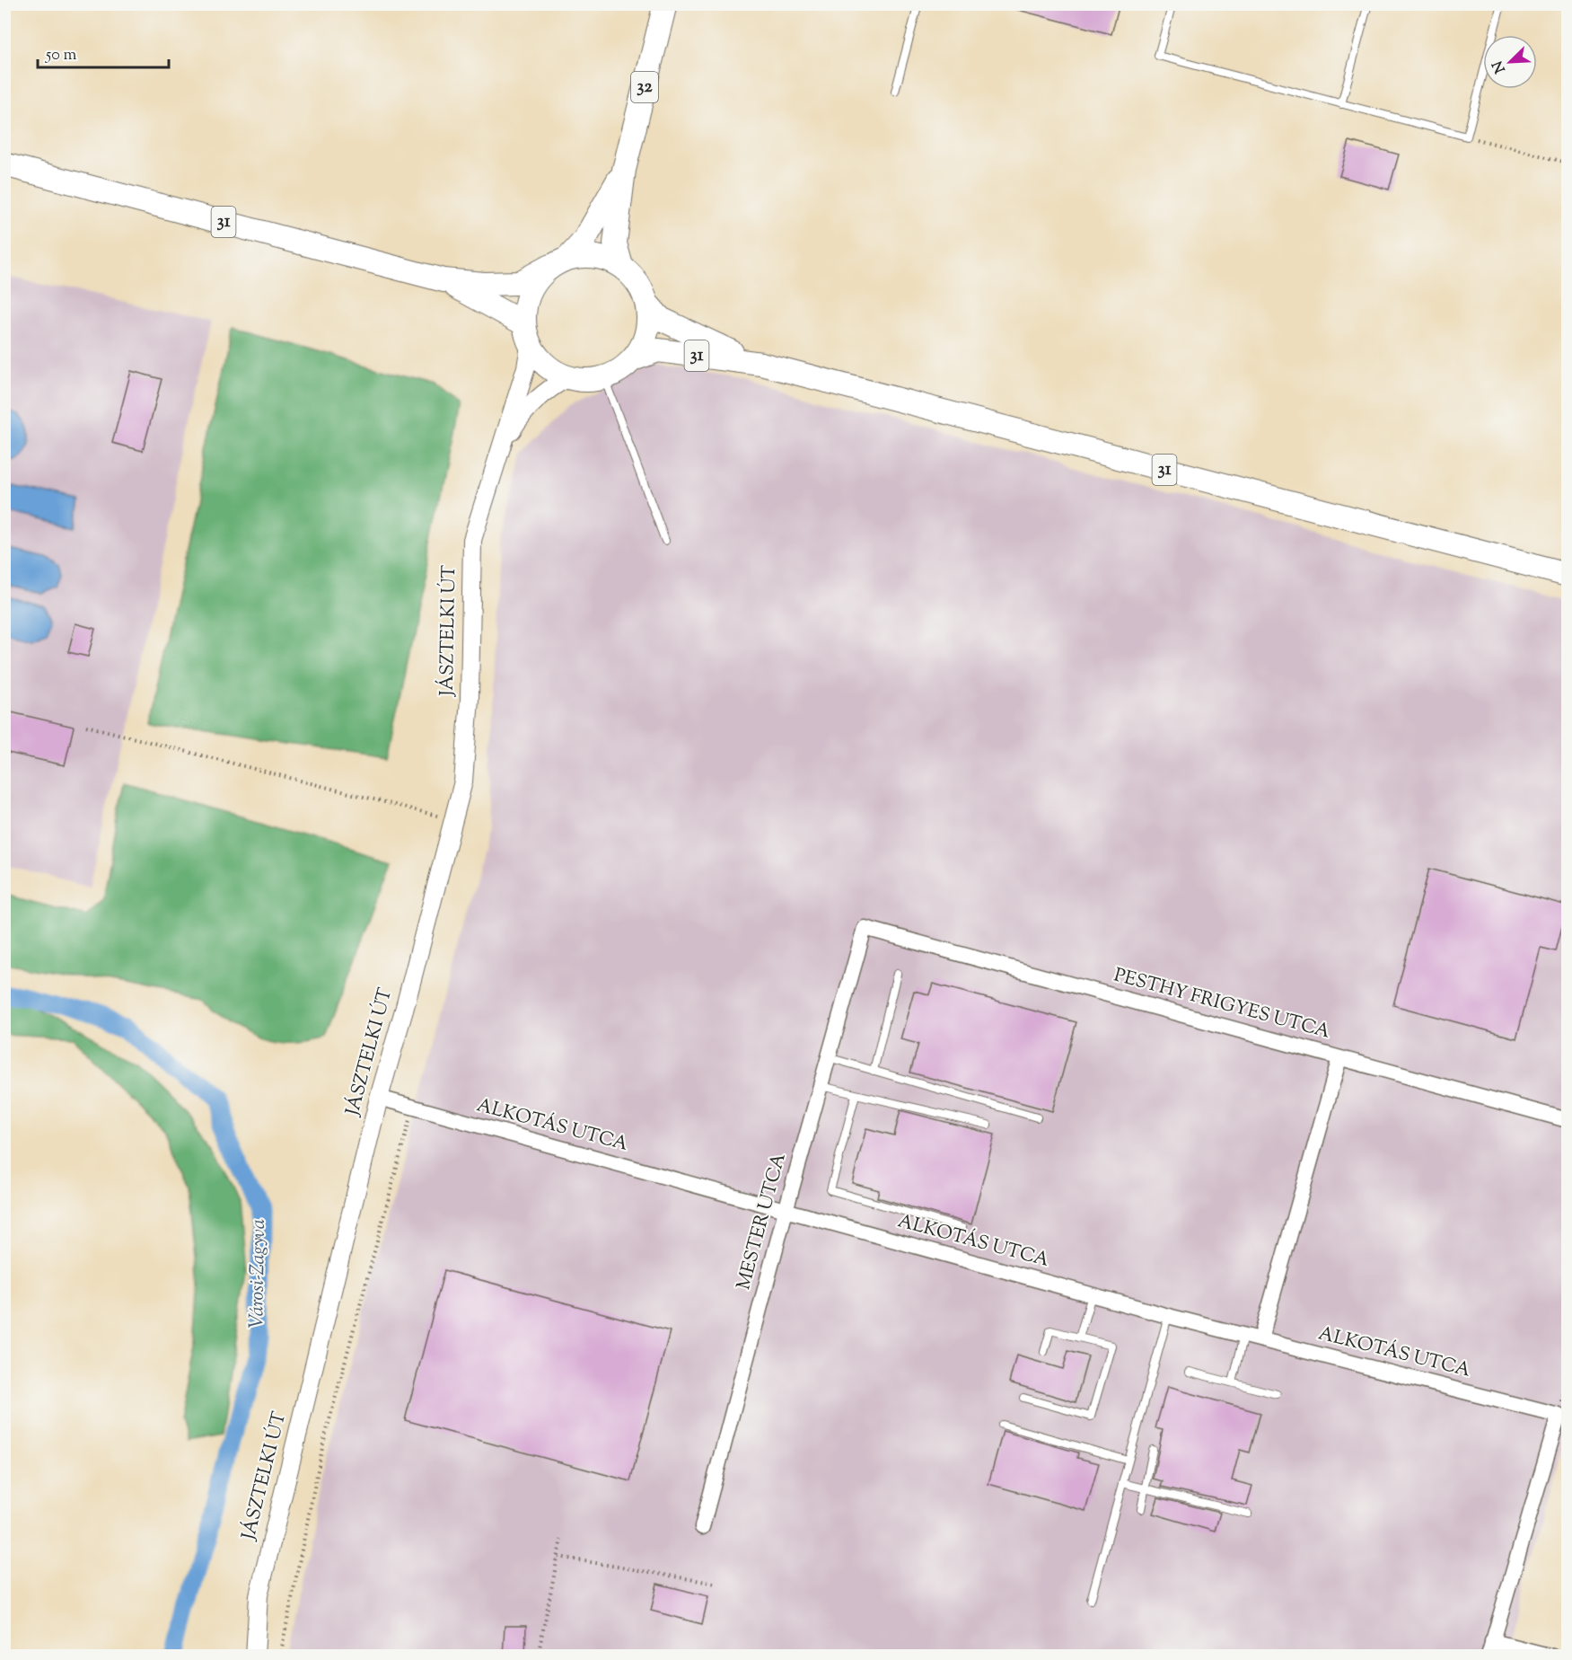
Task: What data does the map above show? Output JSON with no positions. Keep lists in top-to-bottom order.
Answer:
{
  "streets": {
    "main road": ["32", "31"],
    "street": [
      "JÁSZTELKI ÚT",
      "PESTHY FRIGYES UTCA",
      "ALKOTÁS UTCA",
      "MESTER UTCA"
    ]
  },
  "crossings": [
    ["32", "31"],
    ["32", "JÁSZTELKI ÚT"],
    ["31", "JÁSZTELKI ÚT"],
    ["JÁSZTELKI ÚT", "ALKOTÁS UTCA"],
    ["PESTHY FRIGYES UTCA", "MESTER UTCA"],
    ["ALKOTÁS UTCA", "MESTER UTCA"]
  ],
  "water": ["Városi-Zagyva"],
  "scale_bar": "50 m",
  "north": "bottom left"
}
